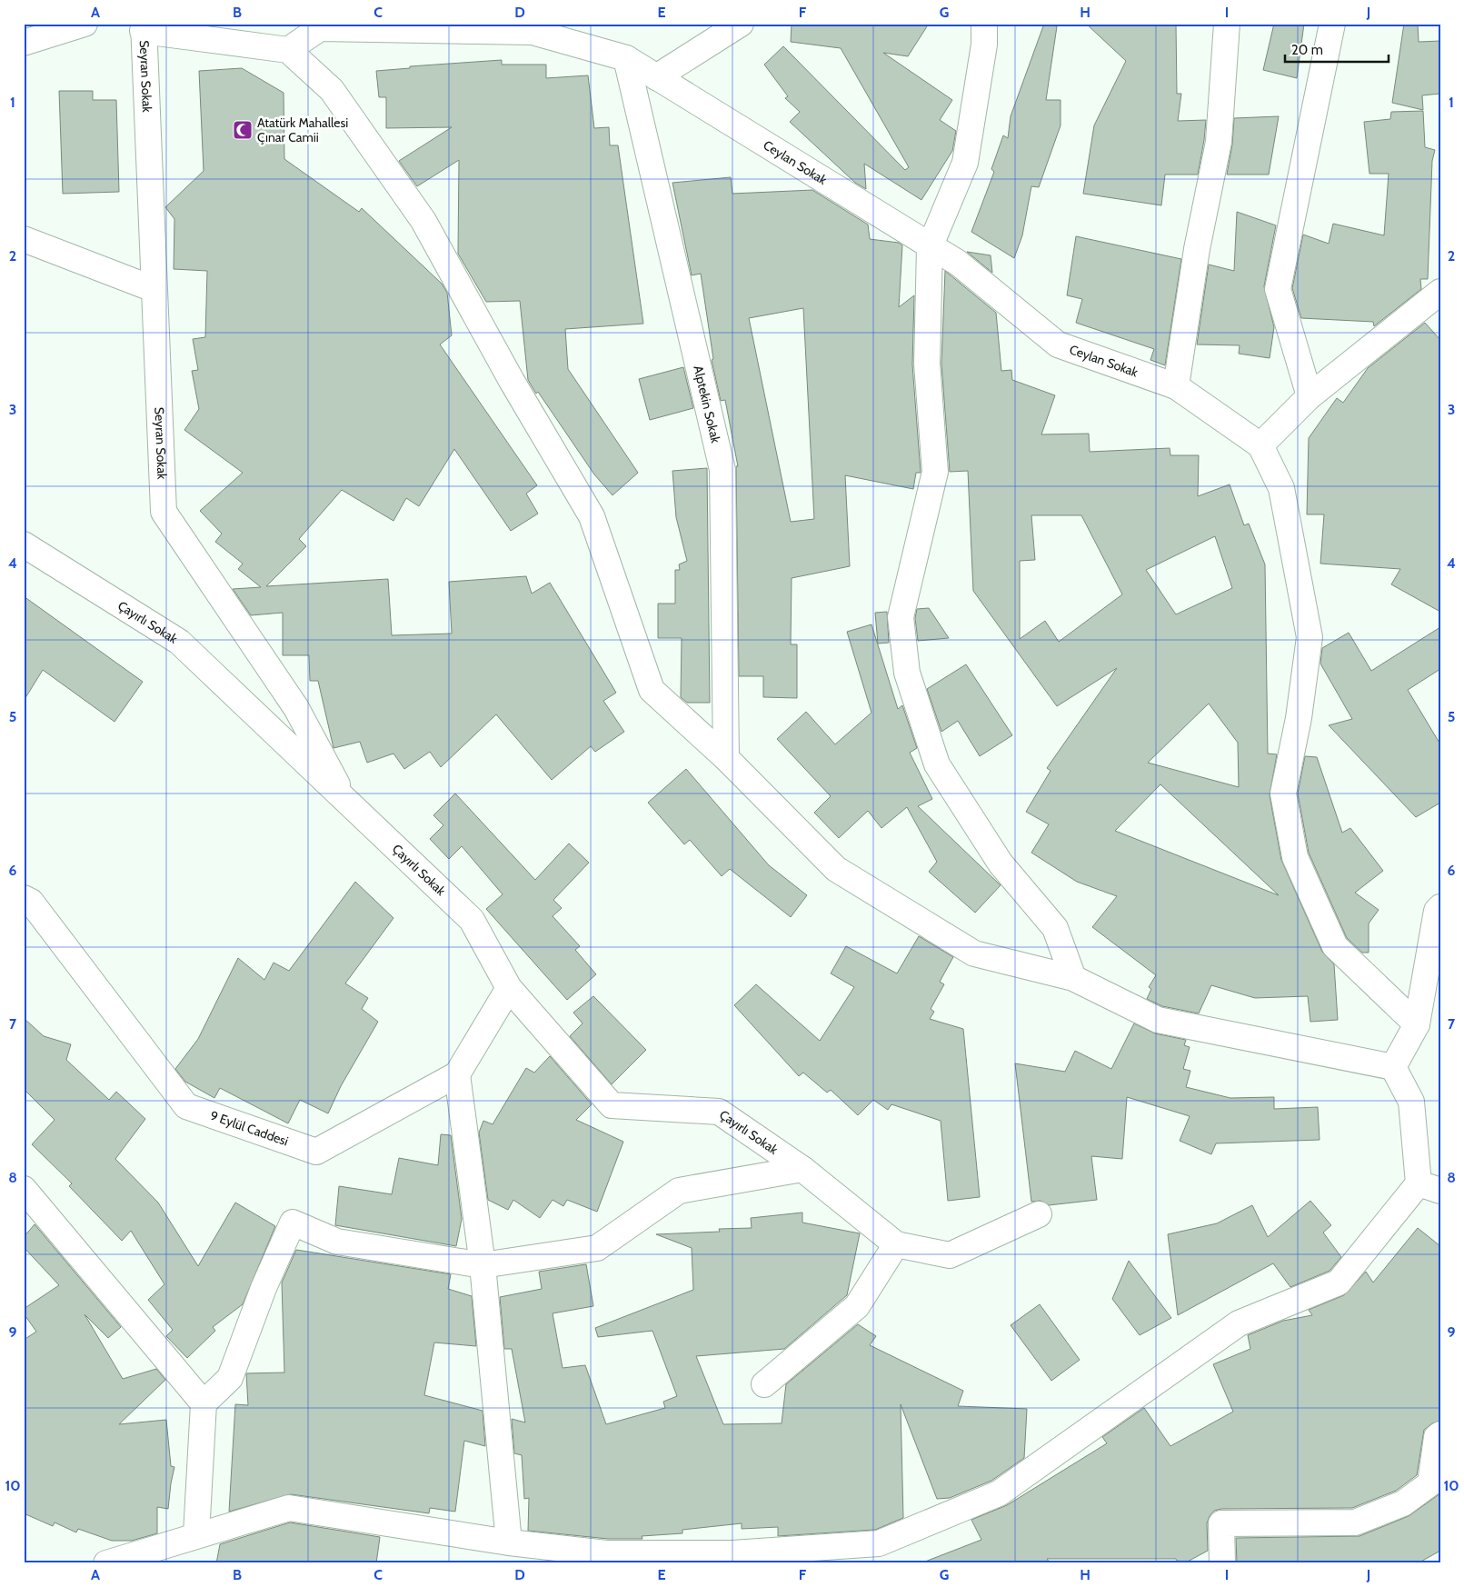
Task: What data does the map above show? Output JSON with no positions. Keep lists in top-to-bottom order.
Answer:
{
  "streets": {
    "street": [
      "Seyran Sokak",
      "Ceylan Sokak",
      "Alptekin Sokak",
      "Çayırlı Sokak",
      "9 Eylül Caddesi"
    ]
  },
  "crossings": [
    ["Seyran Sokak", "Çayırlı Sokak"],
    ["Ceylan Sokak", "Alptekin Sokak"]
  ],
  "places": {
    "mosque": ["Atatürk Mahallesi Çınar Camii"]
  },
  "scale_bar": "20 m",
  "grid": {
    "columns": [
      "A",
      "B",
      "C",
      "D",
      "E",
      "F",
      "G",
      "H",
      "I",
      "J"
    ],
    "rows": [
      "1",
      "2",
      "3",
      "4",
      "5",
      "6",
      "7",
      "8",
      "9",
      "10"
    ]
  }
}
